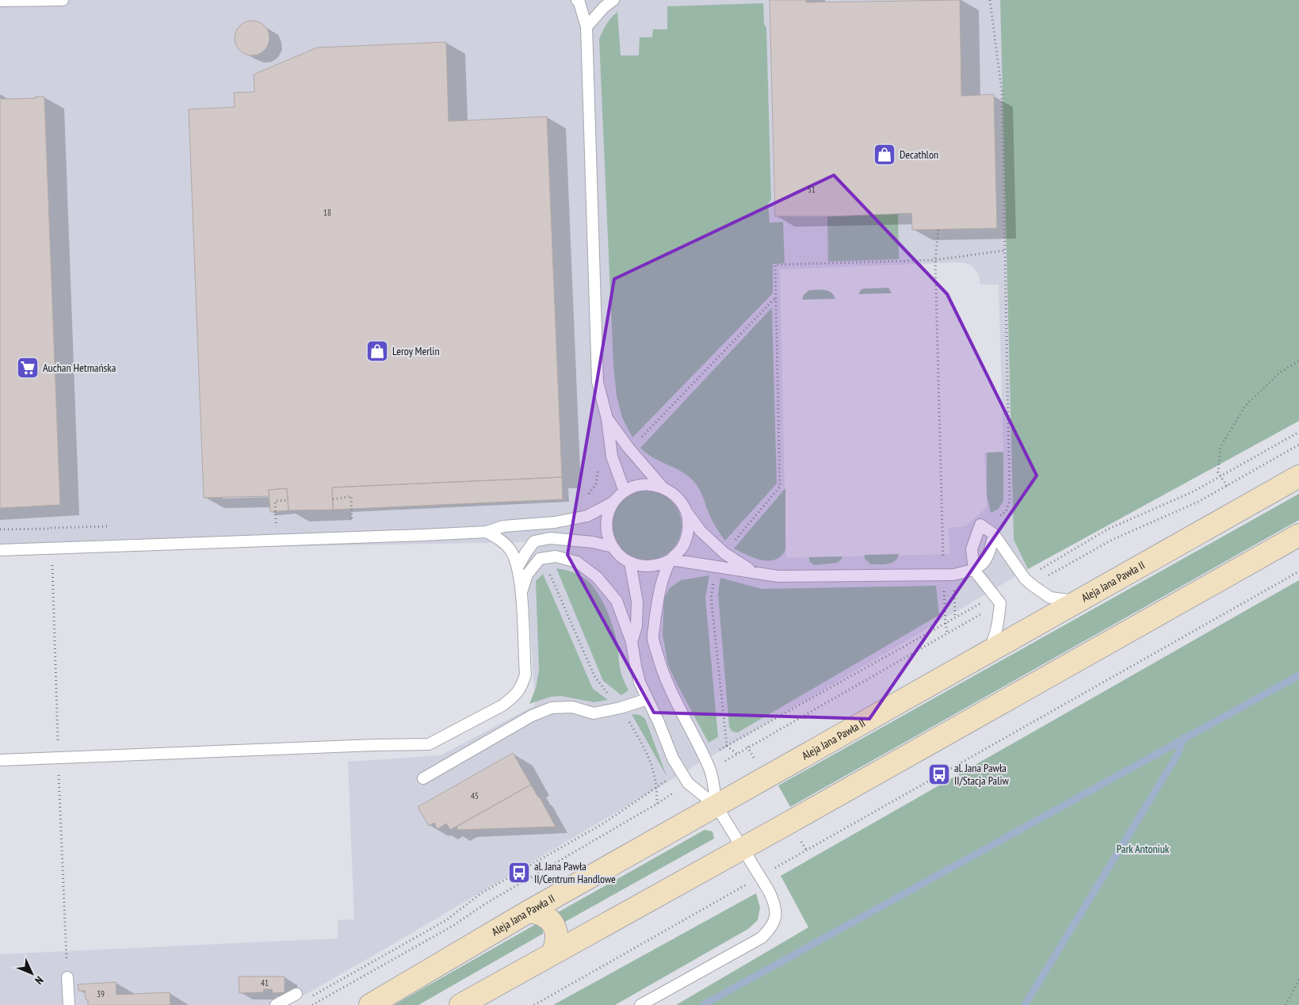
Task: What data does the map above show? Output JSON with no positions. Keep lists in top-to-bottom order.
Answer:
{
  "streets": {
    "main road": ["Aleja Jana Pawła II"]
  },
  "parks": ["Park Antoniuk"],
  "places": {
    "shop": ["Decathlon", "Leroy Merlin"],
    "supermarket": ["Auchan Hetmańska"],
    "bus stop": ["al. Jana Pawła II/Stacja Paliw", "al. Jana Pawła II/Centrum Handlowe"]
  },
  "house_numbers": [
    "51",
    "18",
    "45",
    "41",
    "39"
  ],
  "north": "bottom right"
}
